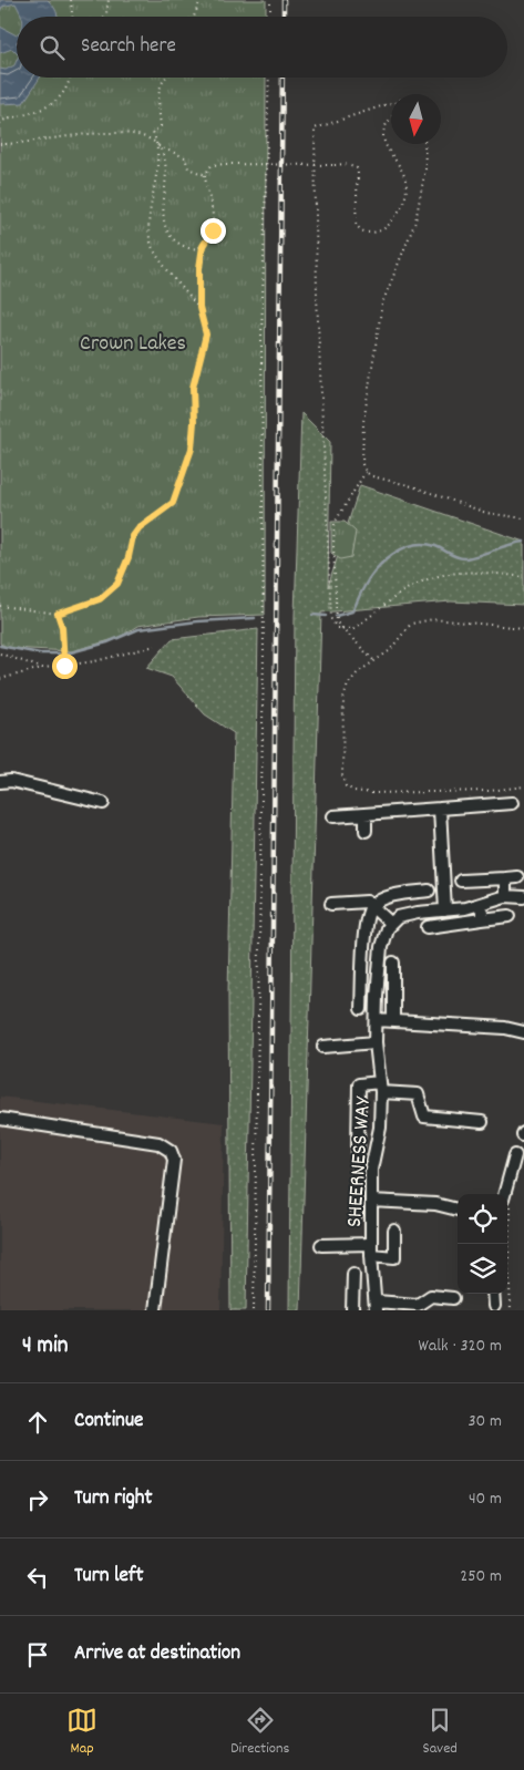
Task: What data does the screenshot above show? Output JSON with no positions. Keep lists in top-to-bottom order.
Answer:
{
  "streets": {
    "street": ["SHEERNESS WAY"]
  },
  "parks": ["Crown Lakes"],
  "north": "bottom",
  "page": {
    "search": "Search here",
    "heading": ["4 min", "Walk · 320 m"],
    "list": [
      ["Continue", "30 m"],
      ["Turn right", "40 m"],
      ["Turn left", "250 m"],
      "Arrive at destination"
    ],
    "nav": ["Map", "Directions", "Saved"]
  }
}
